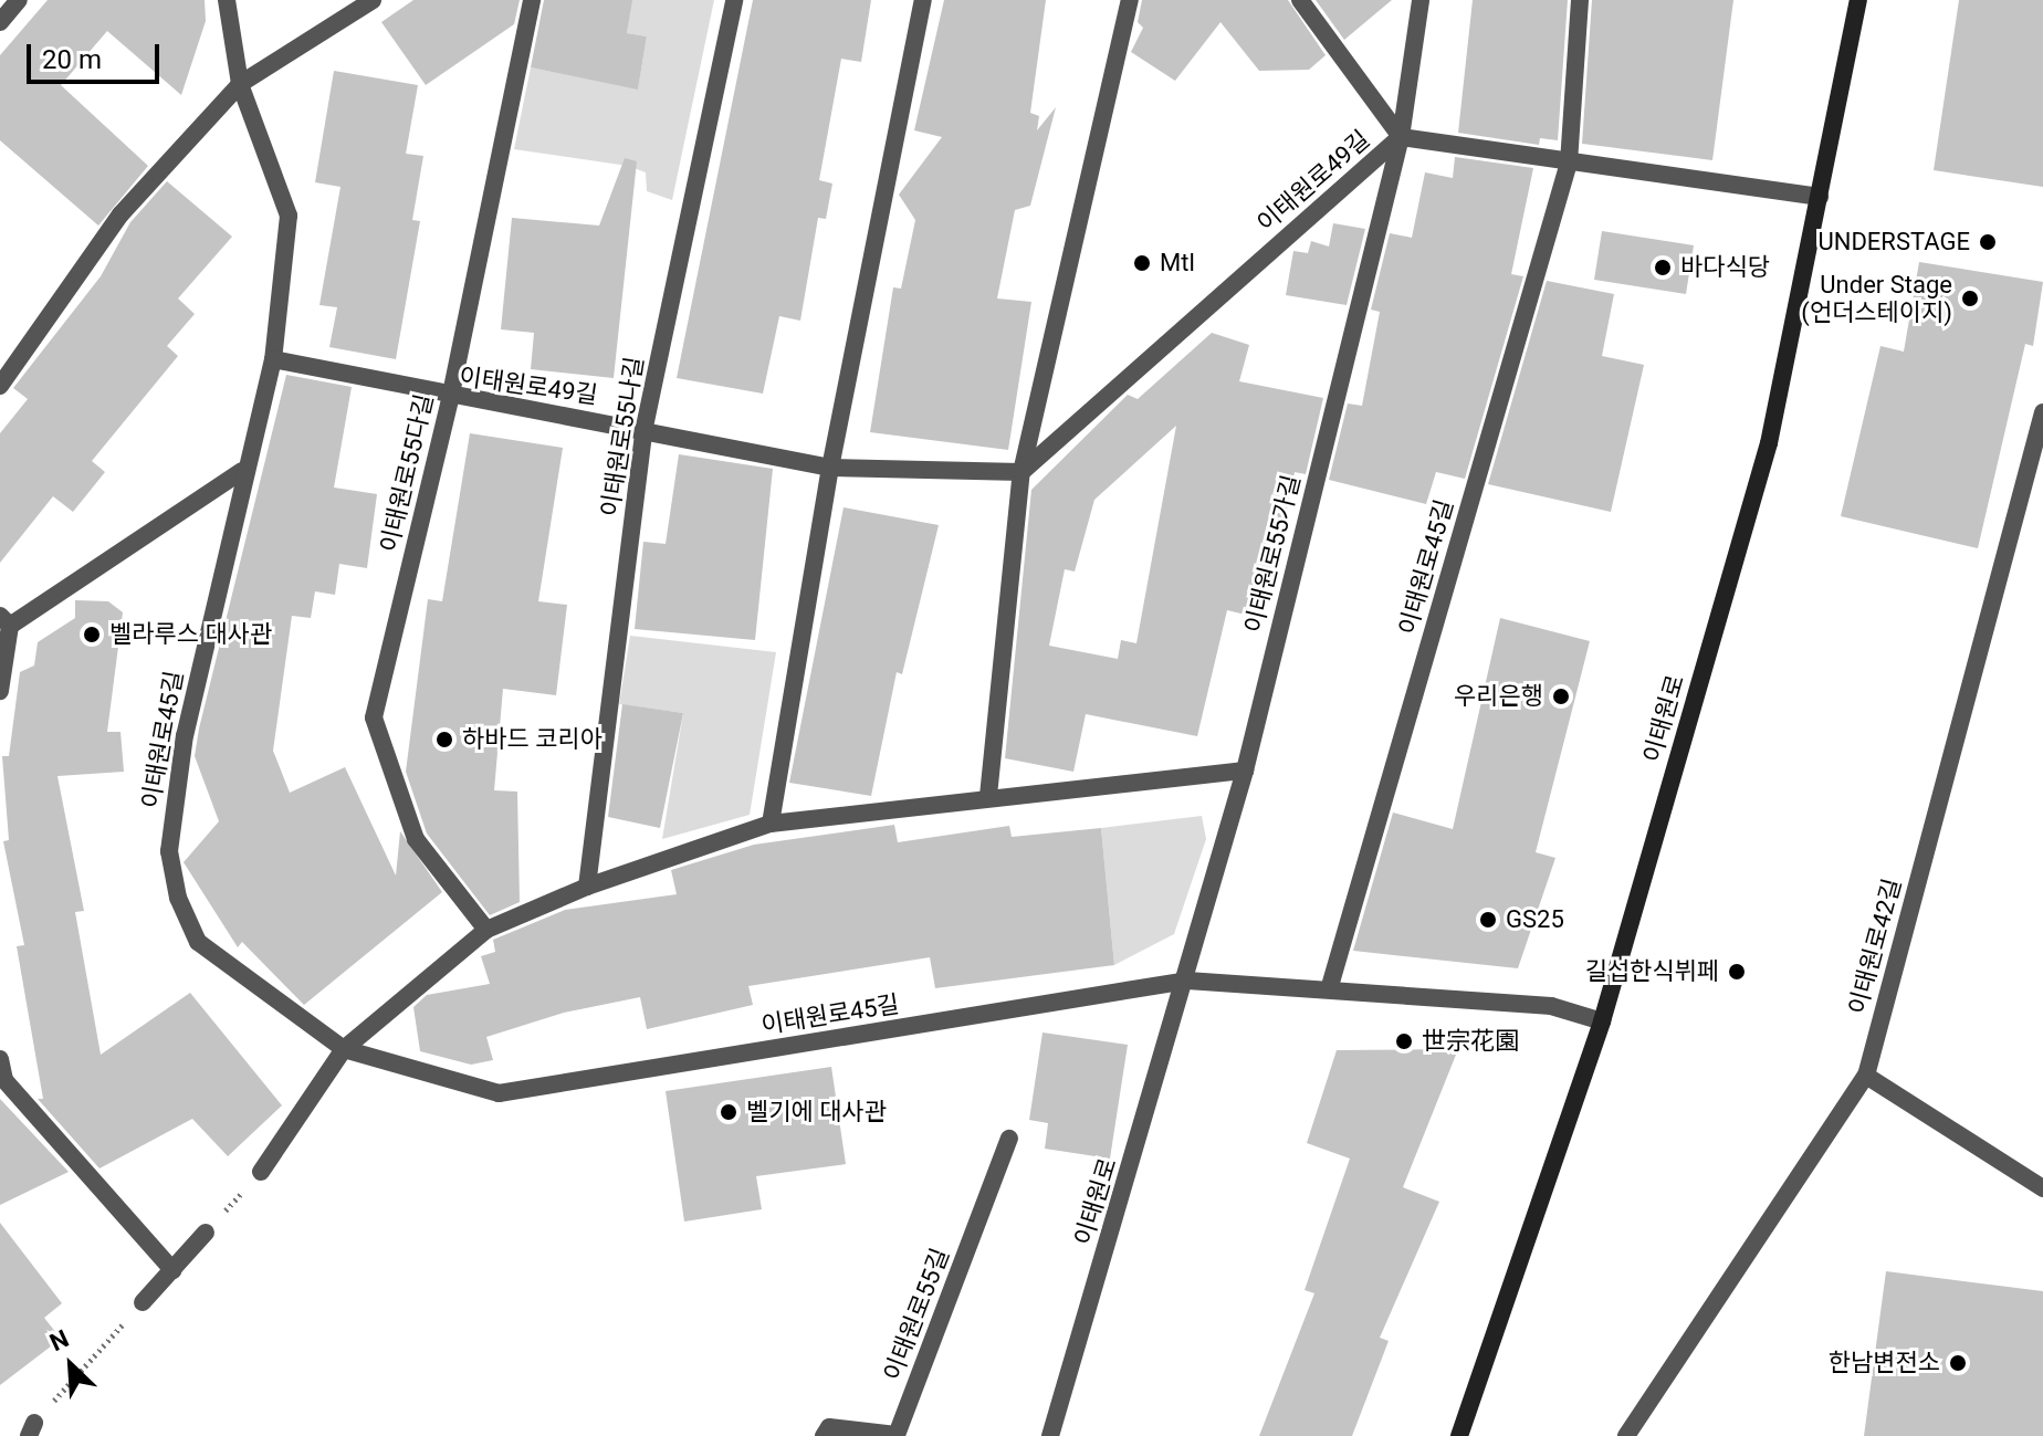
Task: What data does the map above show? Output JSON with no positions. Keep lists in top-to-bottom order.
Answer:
{
  "streets": {
    "main road": ["이태원로"],
    "street": [
      "이태원로49길",
      "이태원로55나길",
      "이태원로55다길",
      "이태원로55가길",
      "이태원로45길",
      "이태원로42길",
      "이태원로55길"
    ]
  },
  "crossings": [
    ["이태원로49길", "이태원로55나길"],
    ["이태원로49길", "이태원로55다길"],
    ["이태원로49길", "이태원로55가길"],
    ["이태원로49길", "이태원로45길"],
    ["이태원로49길", "이태원로"],
    ["이태원로55가길", "이태원로45길"],
    ["이태원로55가길", "이태원로"],
    ["이태원로45길", "이태원로"]
  ],
  "places": [
    "UNDERSTAGE",
    "Mtl",
    "바다식당",
    "Under Stage (언더스테이지)",
    "벨라루스 대사관",
    "우리은행",
    "하바드 코리아",
    "GS25",
    "길섭한식뷔페",
    "世宗花園",
    "벨기에 대사관",
    "한남변전소"
  ],
  "scale_bar": "20 m",
  "north": "top left"
}
